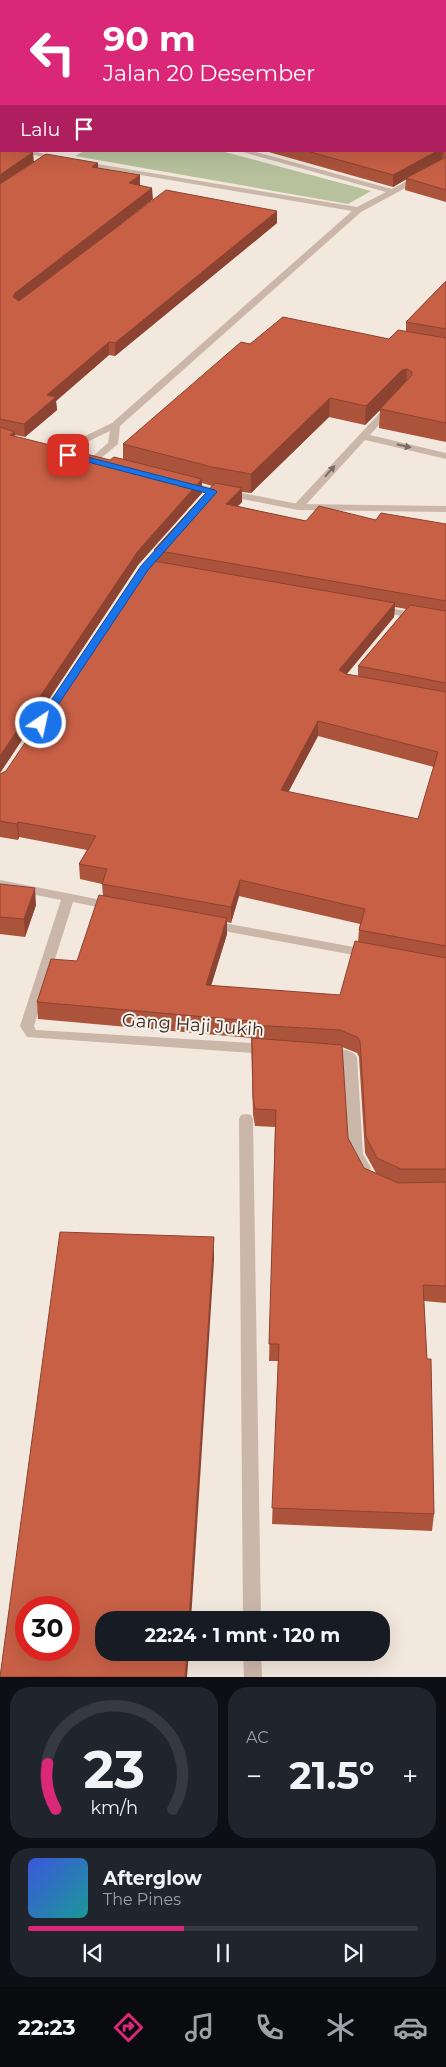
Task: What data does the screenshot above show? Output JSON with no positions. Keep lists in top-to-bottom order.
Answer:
{
  "streets": {
    "street": ["Gang Haji Jukih"]
  },
  "page": {
    "turn": ["90 m", "Jalan 20 Desember"],
    "then": "Lalu",
    "limit": "30",
    "trip": "22:24 · 1 mnt · 120 m",
    "tile": "AC",
    "heat": ["−", "21.5°", "+"],
    "song": ["Afterglow", "The Pines"],
    "tabs": "22:23",
    "gauge": ["23", "km/h"]
  }
}
